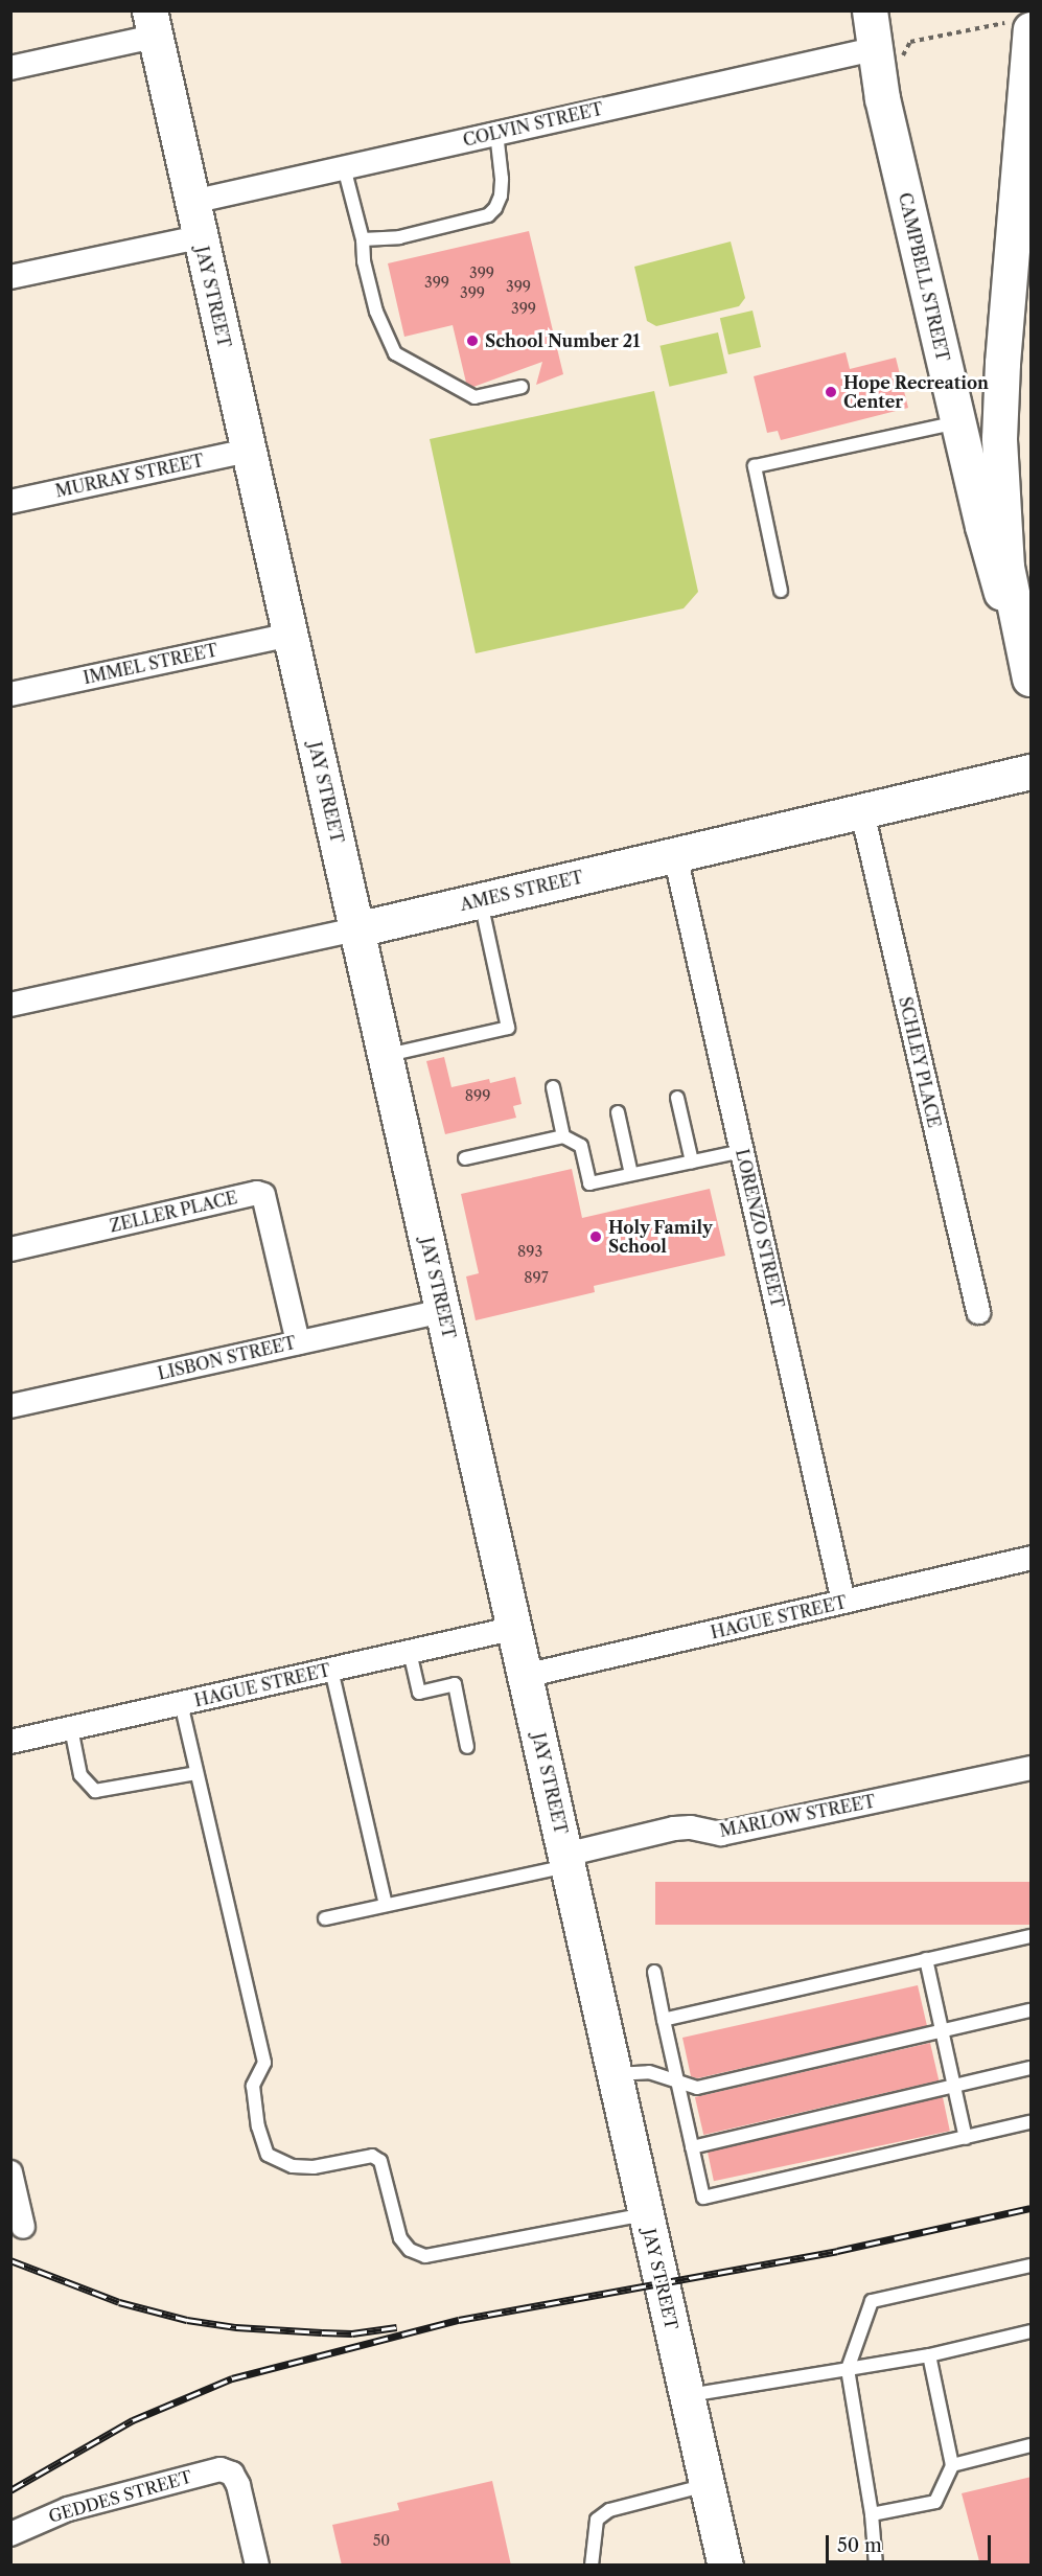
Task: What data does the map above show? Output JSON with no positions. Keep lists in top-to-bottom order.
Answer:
{
  "streets": {
    "main road": ["CAMPBELL STREET", "JAY STREET", "AMES STREET"],
    "street": [
      "COLVIN STREET",
      "MURRAY STREET",
      "IMMEL STREET",
      "SCHLEY PLACE",
      "ZELLER PLACE",
      "LORENZO STREET",
      "LISBON STREET",
      "HAGUE STREET",
      "MARLOW STREET",
      "GEDDES STREET"
    ]
  },
  "crossings": [
    ["COLVIN STREET", "CAMPBELL STREET"],
    ["COLVIN STREET", "JAY STREET"],
    ["JAY STREET", "MURRAY STREET"],
    ["JAY STREET", "IMMEL STREET"],
    ["JAY STREET", "AMES STREET"],
    ["JAY STREET", "LISBON STREET"],
    ["JAY STREET", "HAGUE STREET"],
    ["JAY STREET", "MARLOW STREET"],
    ["AMES STREET", "SCHLEY PLACE"],
    ["AMES STREET", "LORENZO STREET"],
    ["ZELLER PLACE", "LISBON STREET"],
    ["LORENZO STREET", "HAGUE STREET"]
  ],
  "places": ["School Number 21", "Hope Recreation Center", "Holy Family School"],
  "house_numbers": [
    "399",
    "399",
    "399",
    "399",
    "399",
    "899",
    "893",
    "897",
    "50"
  ],
  "scale_bar": "50 m"
}
